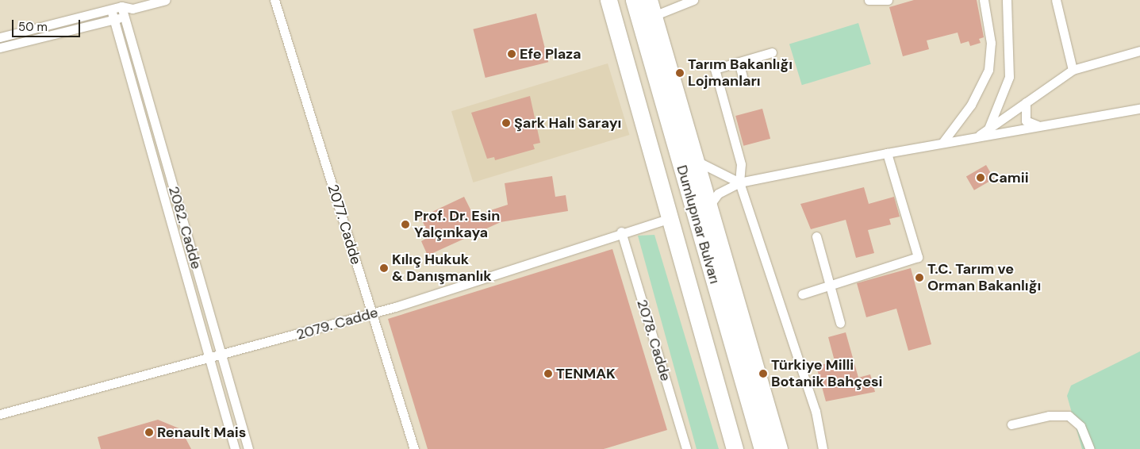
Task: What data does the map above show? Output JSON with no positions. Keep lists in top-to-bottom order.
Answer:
{
  "streets": {
    "highway": ["Dumlupınar Bulvarı"],
    "street": [
      "2077. Cadde",
      "2082. Cadde",
      "2079. Cadde",
      "2078. Cadde"
    ]
  },
  "crossings": [
    ["2077. Cadde", "2079. Cadde"],
    ["Dumlupınar Bulvarı", "2079. Cadde"],
    ["2082. Cadde", "2079. Cadde"],
    ["2079. Cadde", "2078. Cadde"]
  ],
  "places": [
    "Efe Plaza",
    "Tarım Bakanlığı Lojmanları",
    "Şark Halı Sarayı",
    "Camii",
    "Prof. Dr. Esin Yalçınkaya",
    "Kılıç Hukuk & Danışmanlık",
    "T.C. Tarım ve Orman Bakanlığı",
    "TENMAK",
    "Türkiye Milli Botanik Bahçesi",
    "Renault Mais"
  ],
  "scale_bar": "50 m"
}
